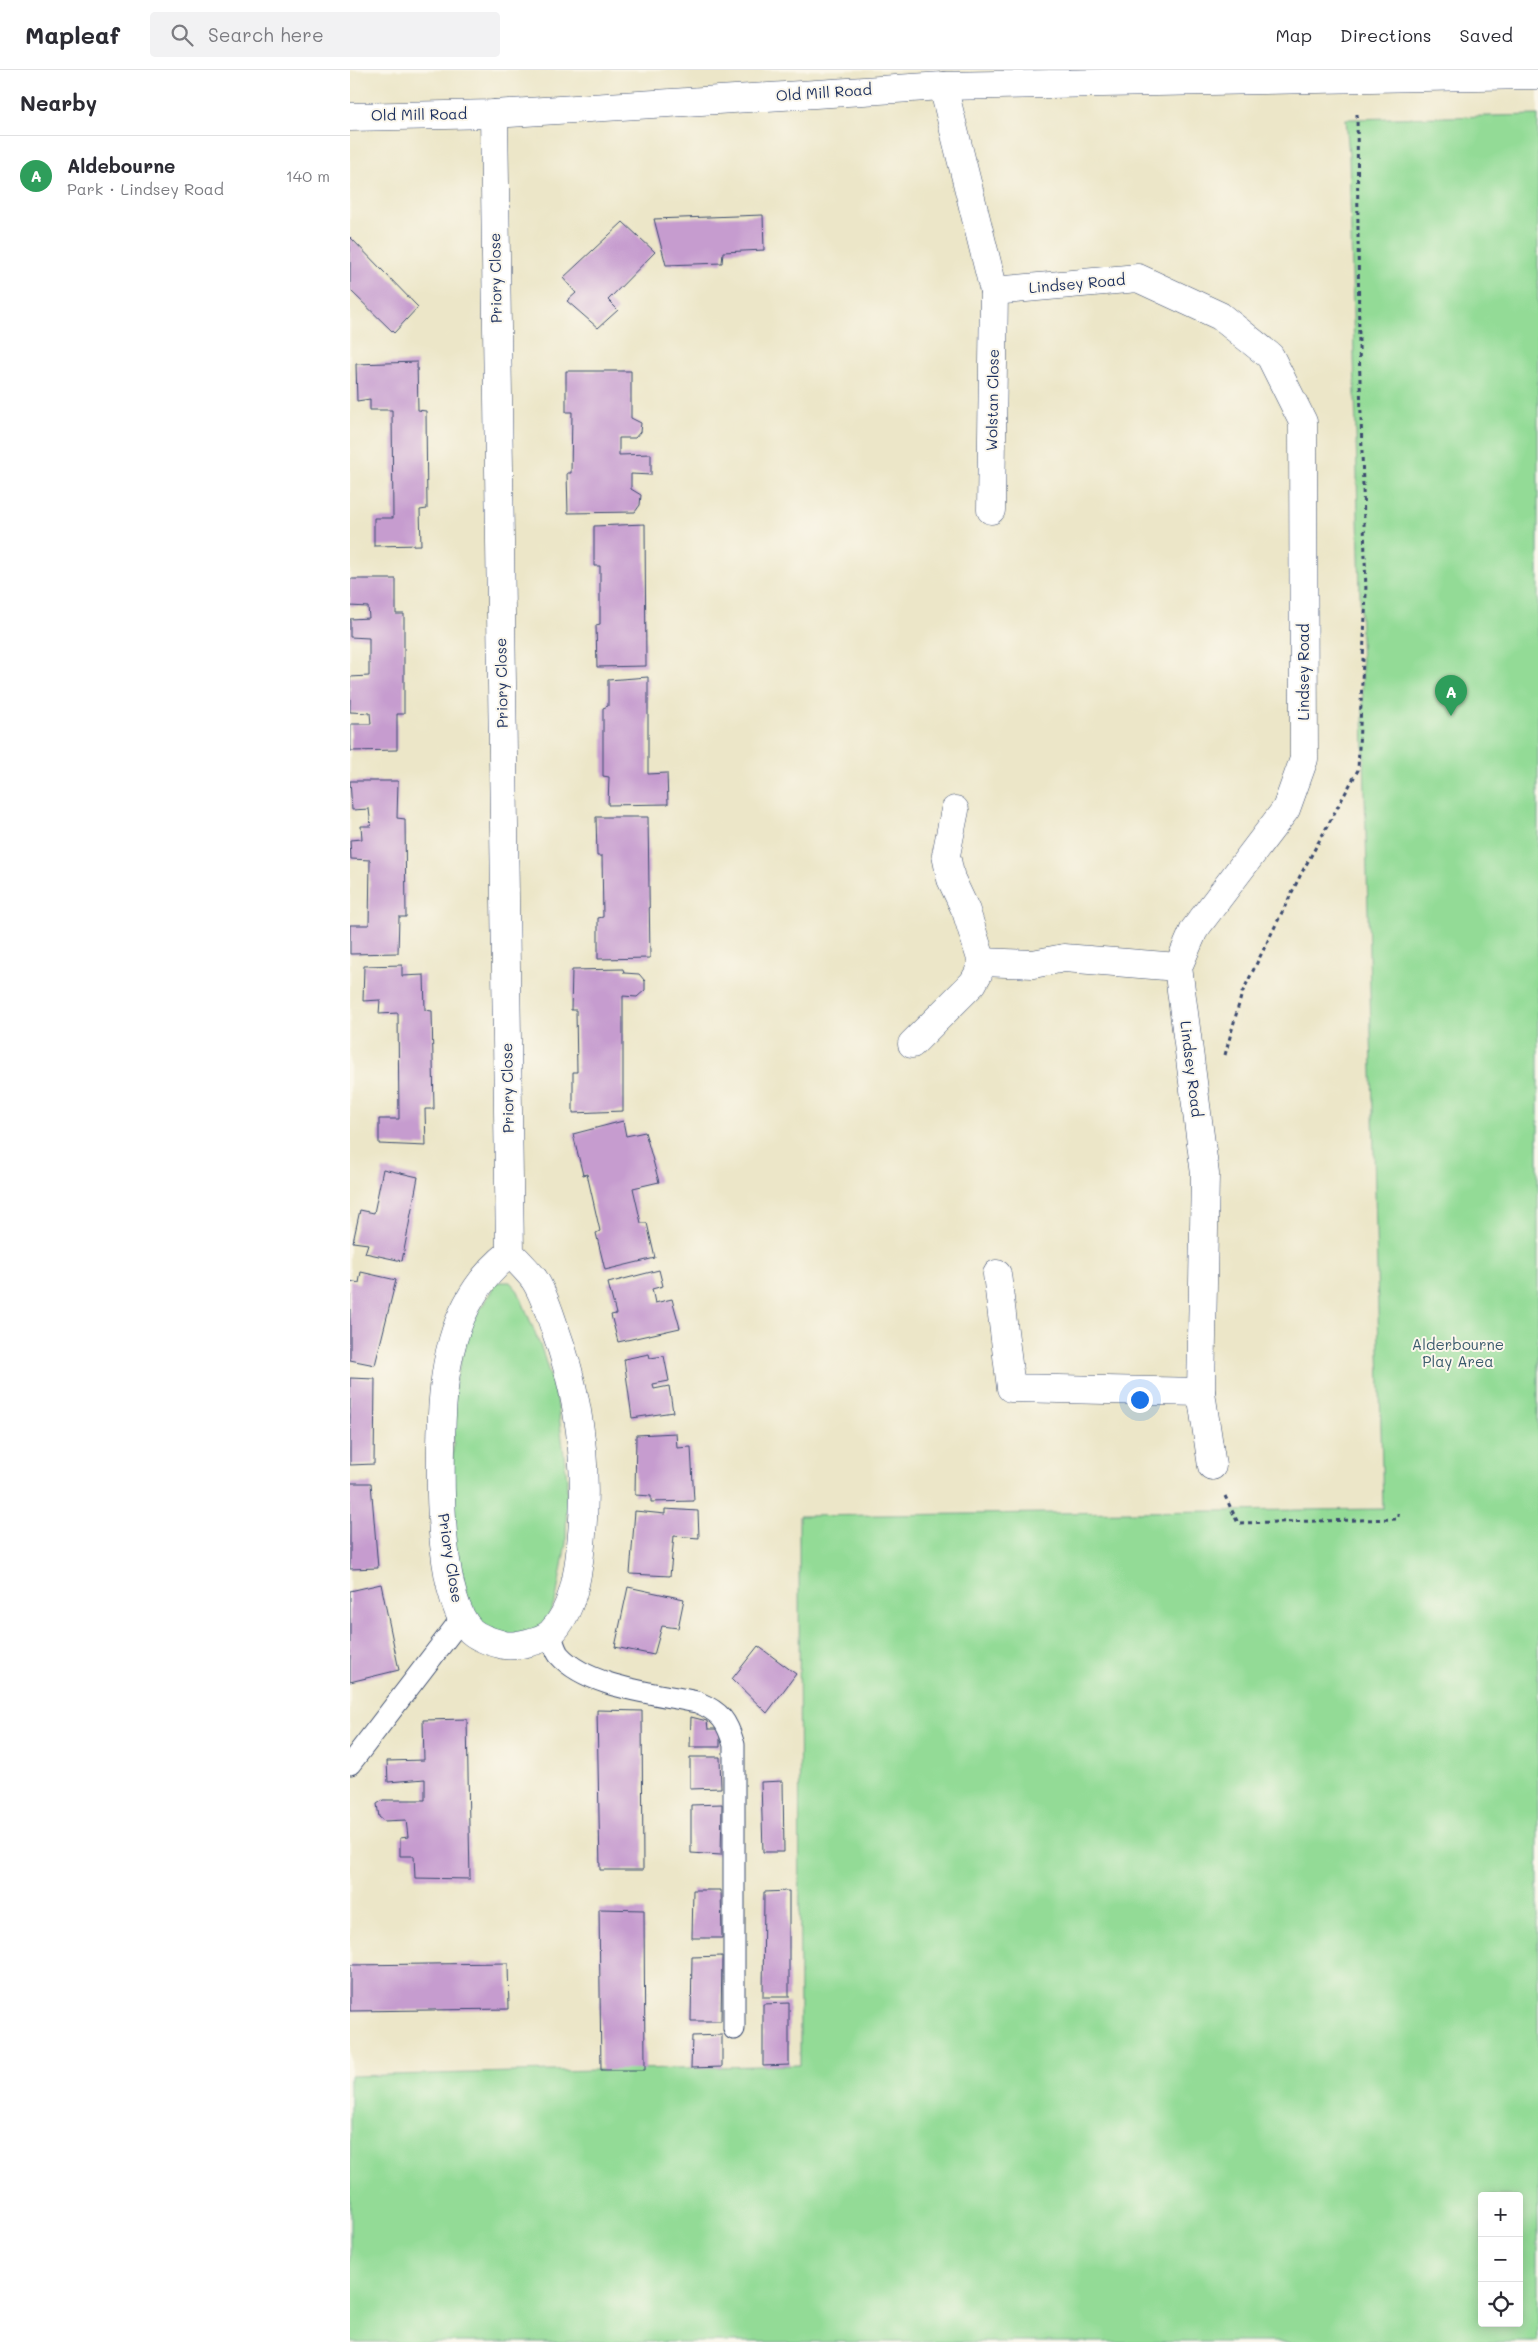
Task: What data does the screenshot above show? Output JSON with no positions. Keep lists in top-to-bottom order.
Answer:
{
  "streets": {
    "street": [
      "Old Mill Road",
      "Priory Close",
      "Lindsey Road",
      "Wolstan Close"
    ]
  },
  "crossings": [
    ["Old Mill Road", "Priory Close"],
    ["Lindsey Road", "Wolstan Close"]
  ],
  "parks": ["Alderbourne Play Area"],
  "page": {
    "header": "Mapleaf",
    "search": "Search here",
    "nav": ["Map", "Directions", "Saved"],
    "heading": "Nearby",
    "list": [
      {
        "mark": "A",
        "name": "Aldebourne",
        "note": "Park · Lindsey Road",
        "value": "140 m"
      }
    ],
    "pins": "A",
    "map_buttons": ["+", "−"]
  }
}
